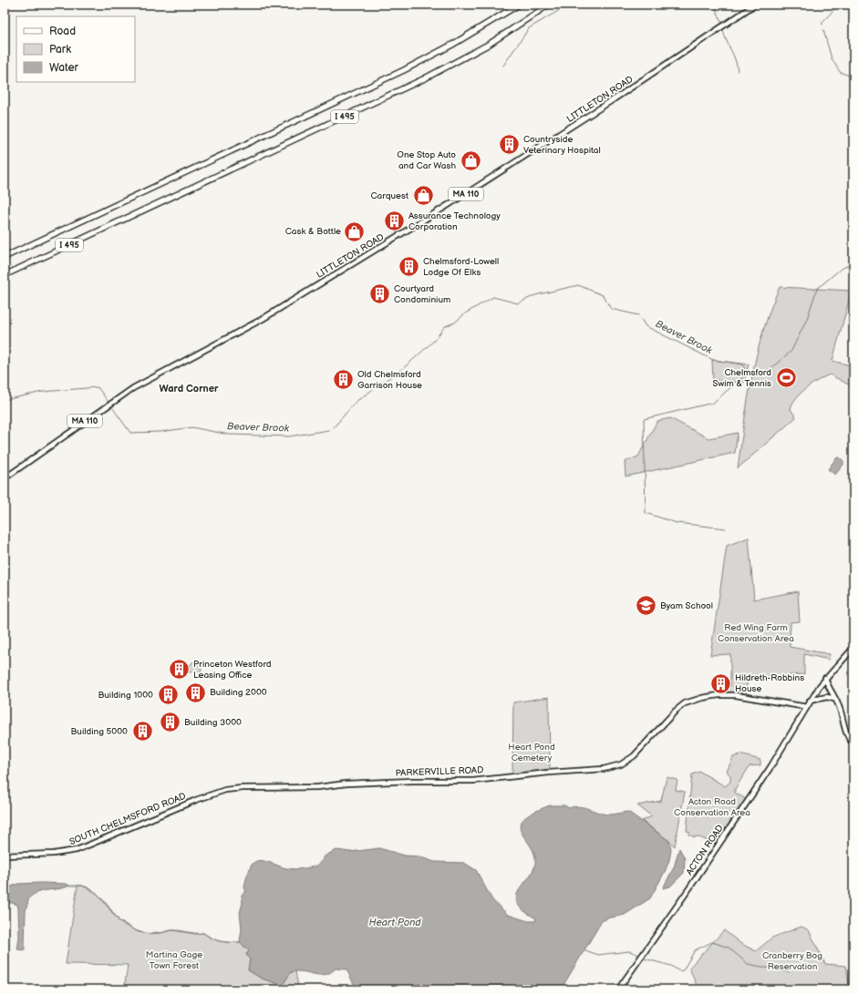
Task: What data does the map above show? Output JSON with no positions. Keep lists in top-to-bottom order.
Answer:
{
  "streets": {
    "highway": ["I 495"],
    "main road": [
      "LITTLETON ROAD",
      "MA 110",
      "PARKERVILLE ROAD",
      "SOUTH CHELMSFORD ROAD",
      "ACTON ROAD"
    ]
  },
  "crossings": [
    ["PARKERVILLE ROAD", "SOUTH CHELMSFORD ROAD"],
    ["PARKERVILLE ROAD", "ACTON ROAD"]
  ],
  "districts": ["Ward Corner"],
  "water": ["Beaver Brook", "Heart Pond"],
  "parks": [
    "Red Wing Farm Conservation Area",
    "Heart Pond Cemetery",
    "Acton Road Conservation Area",
    "Martina Gage Town Forest",
    "Cranberry Bog Reservation"
  ],
  "places": {
    "building": [
      "Countryside Veterinary Hospital",
      "Assurance Technology Corporation",
      "Chelmsford-Lowell Lodge Of Elks",
      "Courtyard Condominium",
      "Old Chelmsford Garrison House",
      "Princeton Westford Leasing Office",
      "Hildreth-Robbins House",
      "Building 2000",
      "Building 1000",
      "Building 3000",
      "Building 5000"
    ],
    "shop": ["One Stop Auto and Car Wash", "Carquest", "Cask & Bottle"],
    "sports": ["Chelmsford Swim & Tennis"],
    "school or university": ["Byam School"]
  },
  "legend": ["Road", "Park", "Water"]
}
